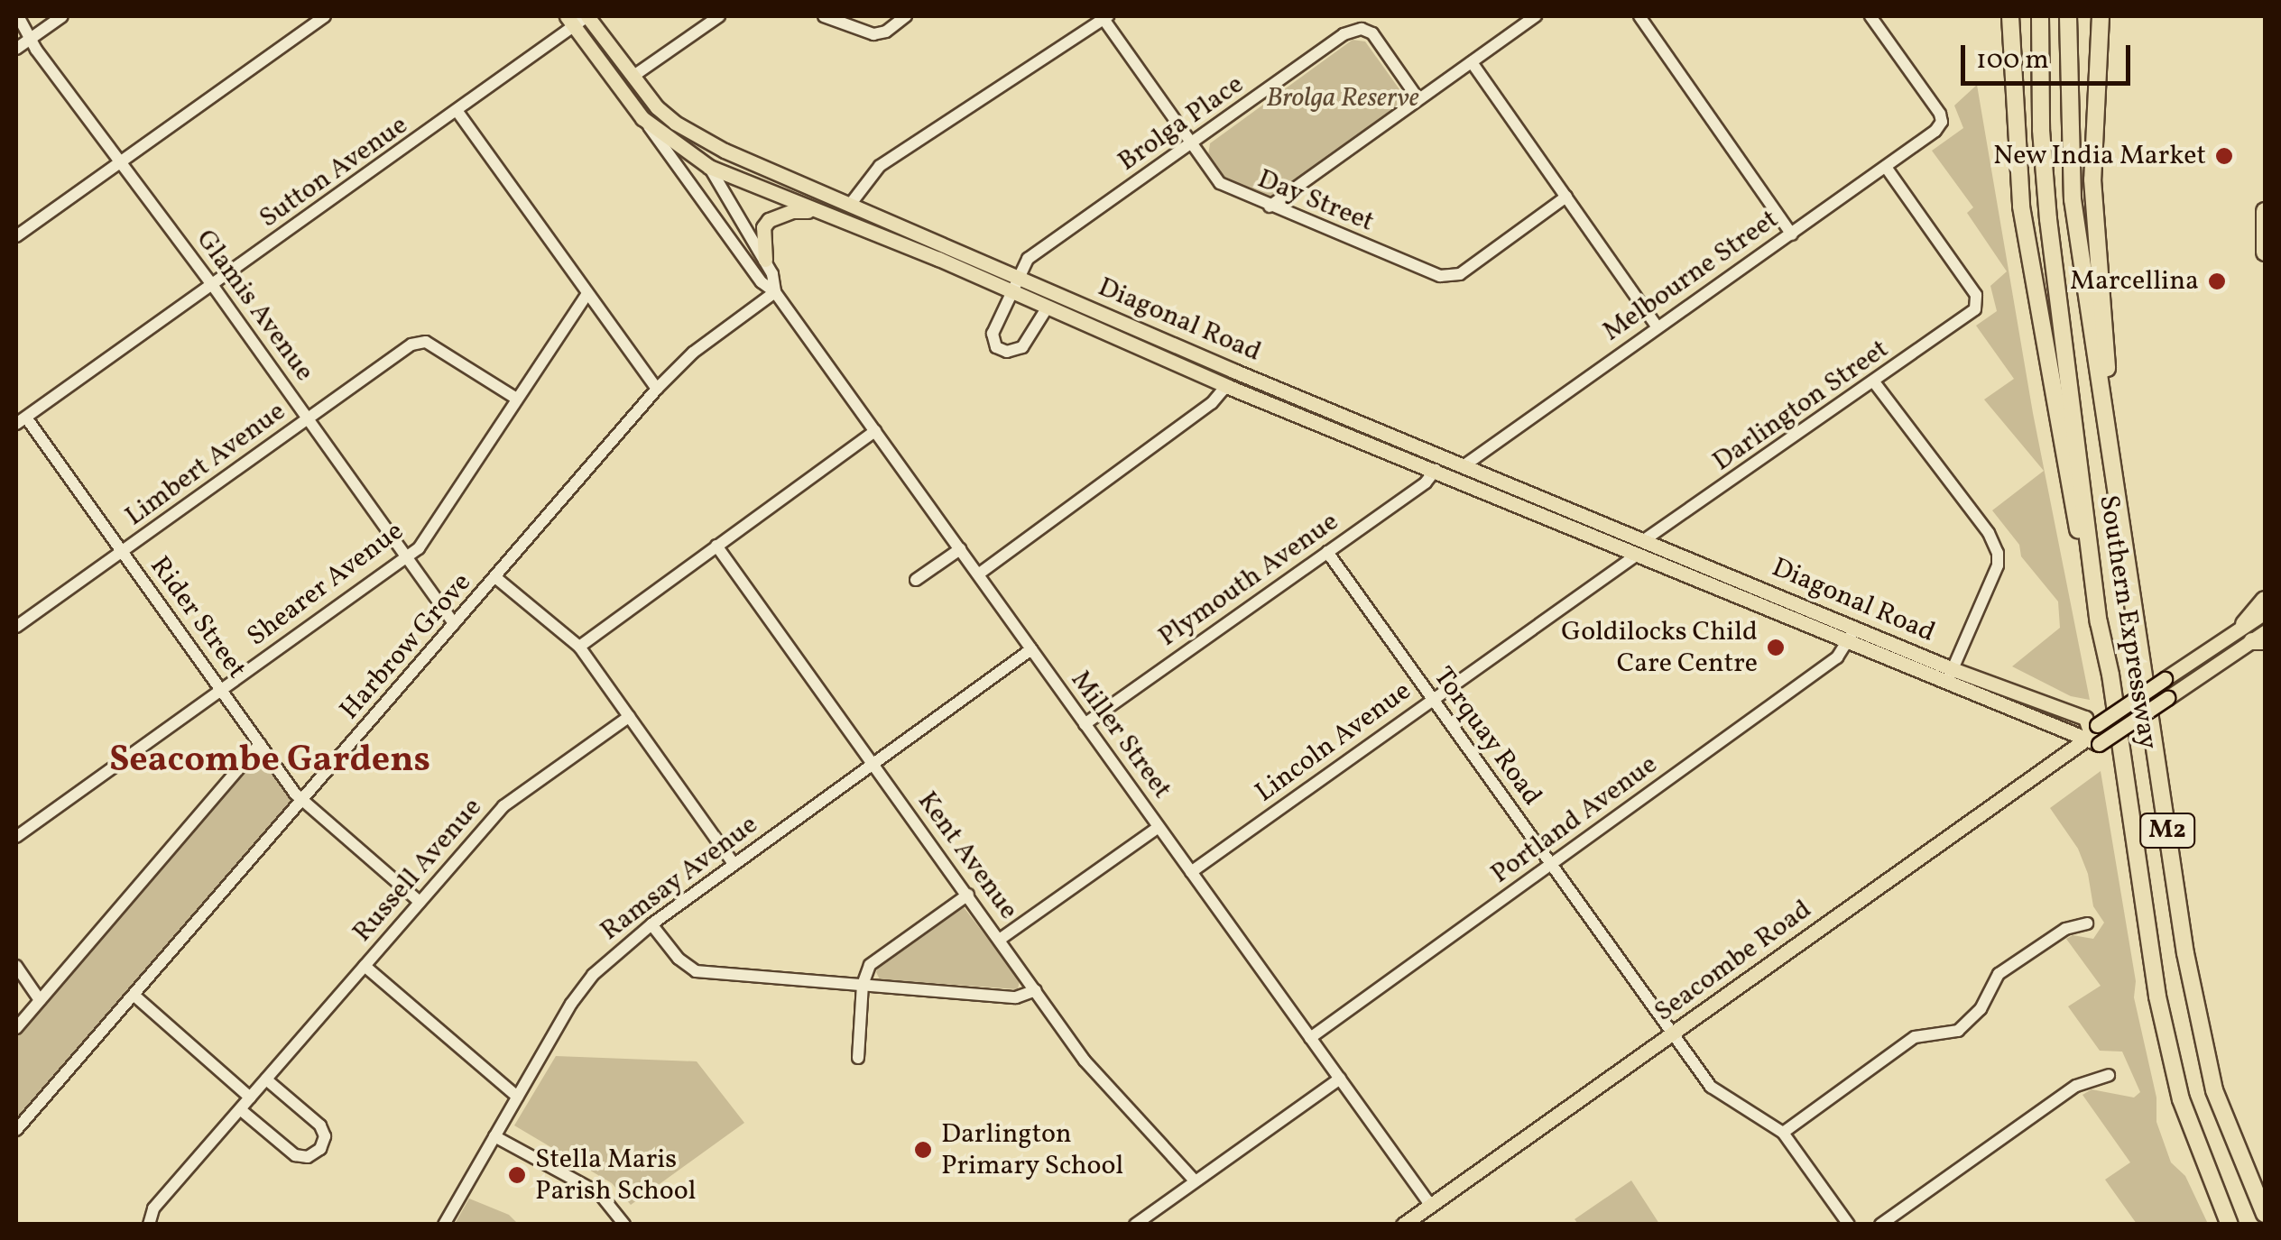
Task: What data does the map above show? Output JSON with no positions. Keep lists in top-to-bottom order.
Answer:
{
  "streets": {
    "highway": ["Southern Expressway", "M2"],
    "main road": ["Diagonal Road", "Seacombe Road"],
    "street": [
      "Brolga Place",
      "Sutton Avenue",
      "Day Street",
      "Melbourne Street",
      "Glamis Avenue",
      "Darlington Street",
      "Limbert Avenue",
      "Plymouth Avenue",
      "Shearer Avenue",
      "Rider Street",
      "Harbrow Grove",
      "Miller Street",
      "Torquay Road",
      "Lincoln Avenue",
      "Portland Avenue",
      "Kent Avenue",
      "Russell Avenue",
      "Ramsay Avenue"
    ]
  },
  "crossings": [
    ["Brolga Place", "Day Street"],
    ["Brolga Place", "Diagonal Road"],
    ["Sutton Avenue", "Glamis Avenue"],
    ["Sutton Avenue", "Diagonal Road"],
    ["Sutton Avenue", "Rider Street"],
    ["Melbourne Street", "Diagonal Road"],
    ["Melbourne Street", "Darlington Street"],
    ["Glamis Avenue", "Limbert Avenue"],
    ["Glamis Avenue", "Shearer Avenue"],
    ["Glamis Avenue", "Harbrow Grove"],
    ["Diagonal Road", "Darlington Street"],
    ["Diagonal Road", "Plymouth Avenue"],
    ["Diagonal Road", "Miller Street"],
    ["Diagonal Road", "Lincoln Avenue"],
    ["Diagonal Road", "Portland Avenue"],
    ["Diagonal Road", "Seacombe Road"],
    ["Limbert Avenue", "Shearer Avenue"],
    ["Limbert Avenue", "Rider Street"],
    ["Plymouth Avenue", "Miller Street"],
    ["Plymouth Avenue", "Torquay Road"],
    ["Shearer Avenue", "Rider Street"],
    ["Rider Street", "Harbrow Grove"],
    ["Rider Street", "Russell Avenue"],
    ["Southern Expressway", "M2"],
    ["Harbrow Grove", "Miller Street"],
    ["Miller Street", "Lincoln Avenue"],
    ["Miller Street", "Portland Avenue"],
    ["Miller Street", "Ramsay Avenue"],
    ["Miller Street", "Seacombe Road"],
    ["Torquay Road", "Lincoln Avenue"],
    ["Torquay Road", "Portland Avenue"],
    ["Torquay Road", "Seacombe Road"],
    ["Kent Avenue", "Ramsay Avenue"]
  ],
  "districts": ["Seacombe Gardens"],
  "parks": ["Brolga Reserve"],
  "places": [
    "New India Market",
    "Marcellina",
    "Goldilocks Child Care Centre",
    "Darlington Primary School",
    "Stella Maris Parish School"
  ],
  "scale_bar": "100 m"
}
